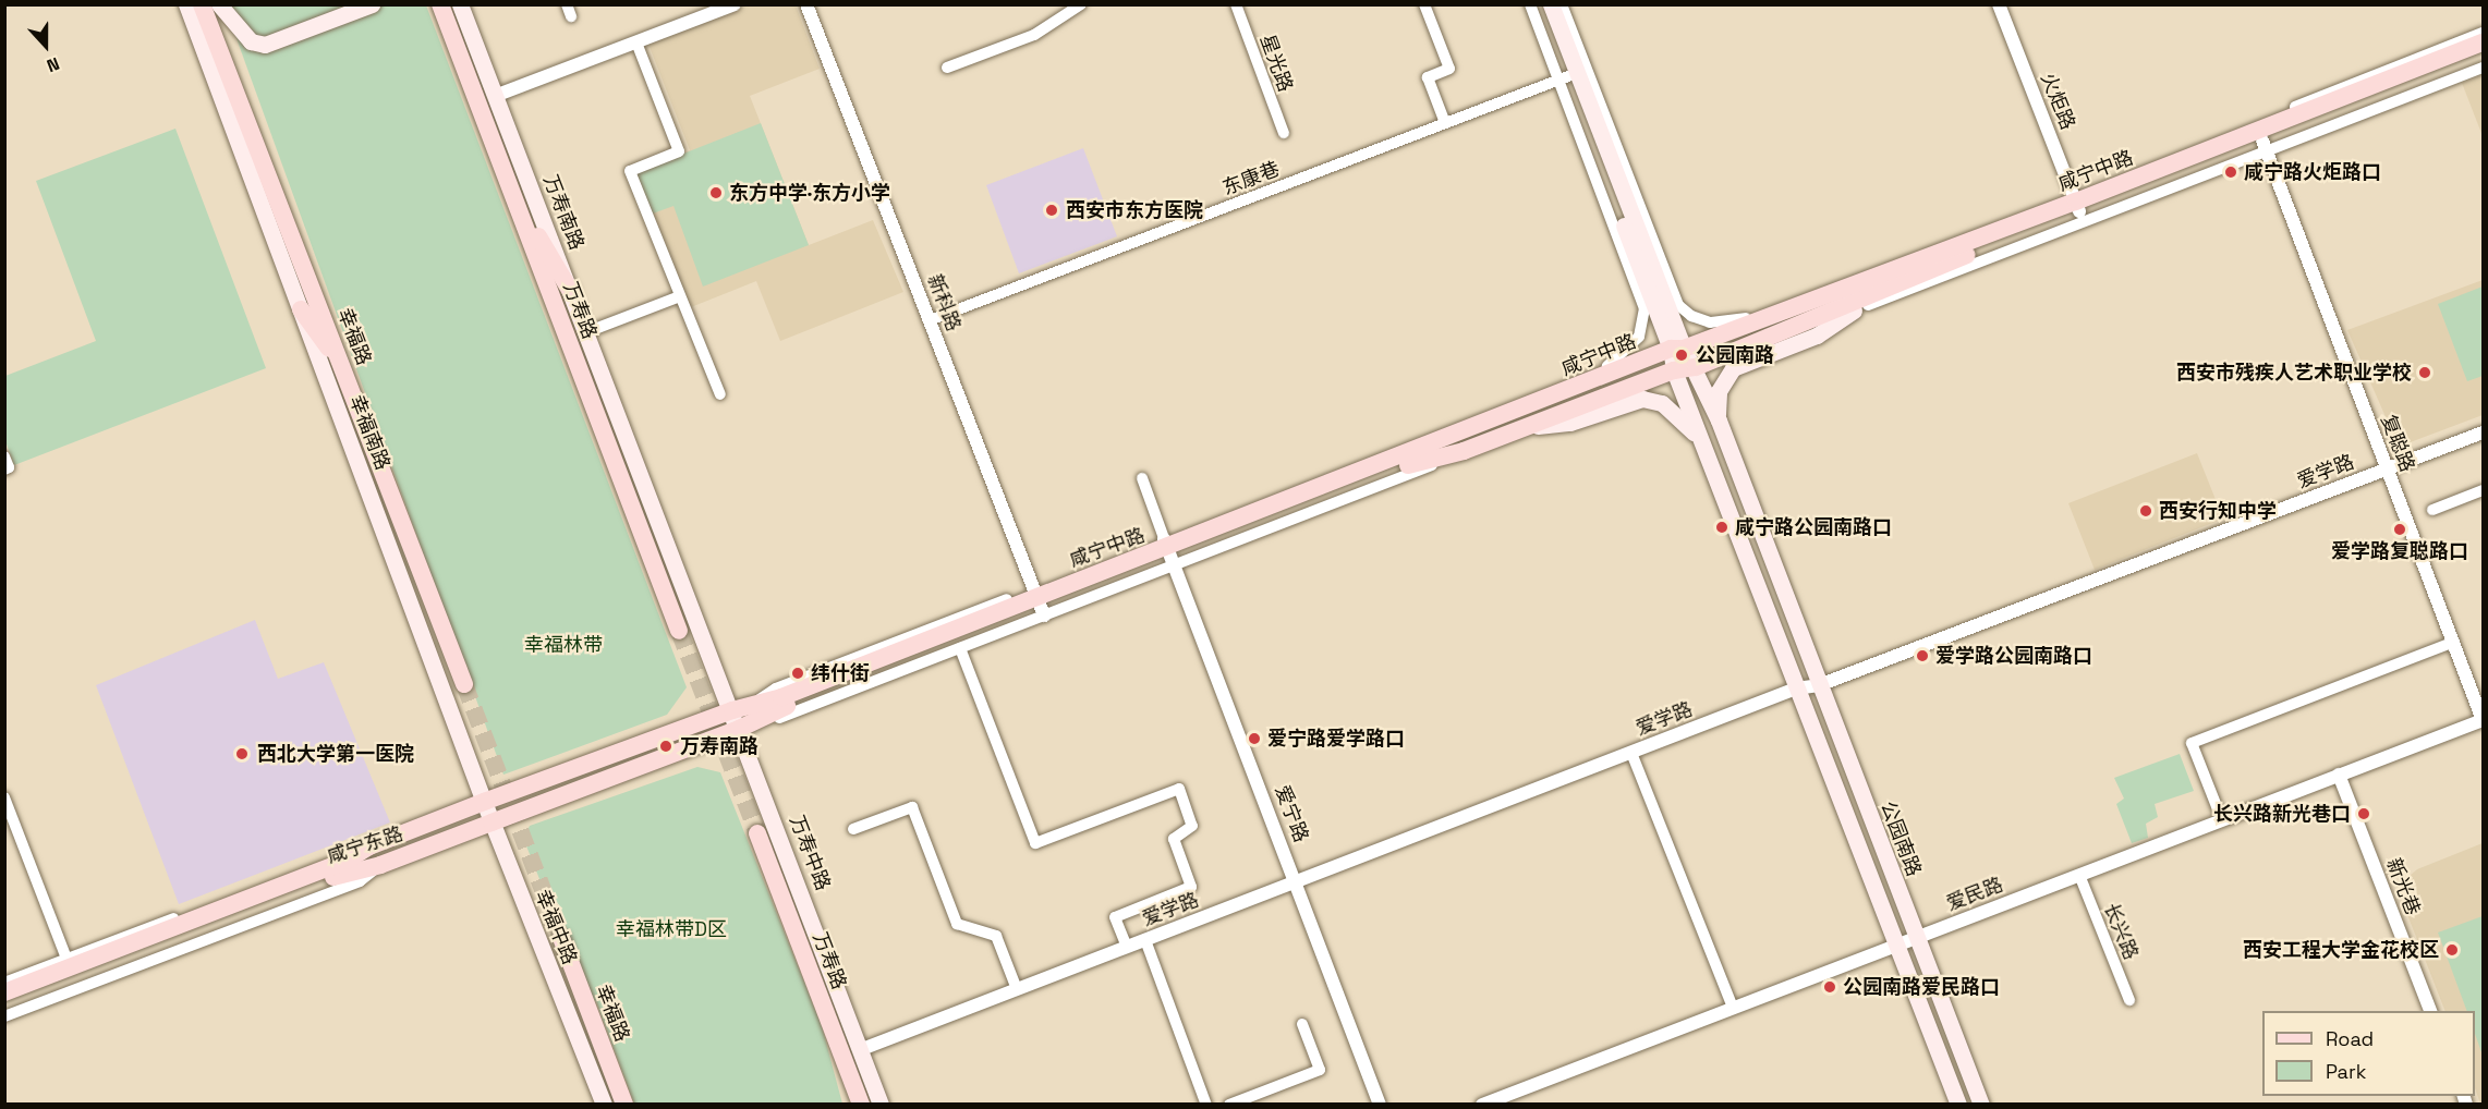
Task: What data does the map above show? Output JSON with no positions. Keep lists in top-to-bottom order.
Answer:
{
  "streets": {
    "main road": [
      "咸宁中路",
      "万寿南路",
      "万寿路",
      "幸福路",
      "幸福南路",
      "公园南路",
      "咸宁东路",
      "万寿中路",
      "幸福中路"
    ],
    "street": [
      "星光路",
      "火炬路",
      "东康巷",
      "新科路",
      "复聪路",
      "爱学路",
      "爱宁路",
      "新光巷",
      "爱民路",
      "长兴路"
    ]
  },
  "crossings": [
    ["火炬路", "咸宁中路"],
    ["咸宁中路", "万寿南路"],
    ["咸宁中路", "新科路"],
    ["咸宁中路", "复聪路"],
    ["咸宁中路", "爱宁路"],
    ["咸宁中路", "公园南路"],
    ["咸宁中路", "咸宁东路"],
    ["咸宁中路", "万寿中路"],
    ["东康巷", "新科路"],
    ["东康巷", "公园南路"],
    ["万寿南路", "咸宁东路"],
    ["万寿南路", "万寿中路"],
    ["幸福南路", "咸宁东路"],
    ["幸福南路", "幸福中路"],
    ["复聪路", "爱学路"],
    ["复聪路", "爱民路"],
    ["爱学路", "爱宁路"],
    ["爱学路", "公园南路"],
    ["爱学路", "万寿中路"],
    ["公园南路", "爱民路"],
    ["咸宁东路", "万寿中路"],
    ["咸宁东路", "幸福中路"],
    ["新光巷", "爱民路"],
    ["爱民路", "长兴路"]
  ],
  "parks": ["幸福林带", "幸福林带D区"],
  "places": [
    "咸宁路火炬路口",
    "东方中学·东方小学",
    "西安市东方医院",
    "公园南路",
    "西安市残疾人艺术职业学校",
    "西安行知中学",
    "咸宁路公园南路口",
    "爱学路复聪路口",
    "爱学路公园南路口",
    "纬什街",
    "爱宁路爱学路口",
    "万寿南路",
    "西北大学第一医院",
    "长兴路新光巷口",
    "西安工程大学金花校区",
    "公园南路爱民路口"
  ],
  "legend": ["Road", "Park"],
  "north": "bottom"
}
